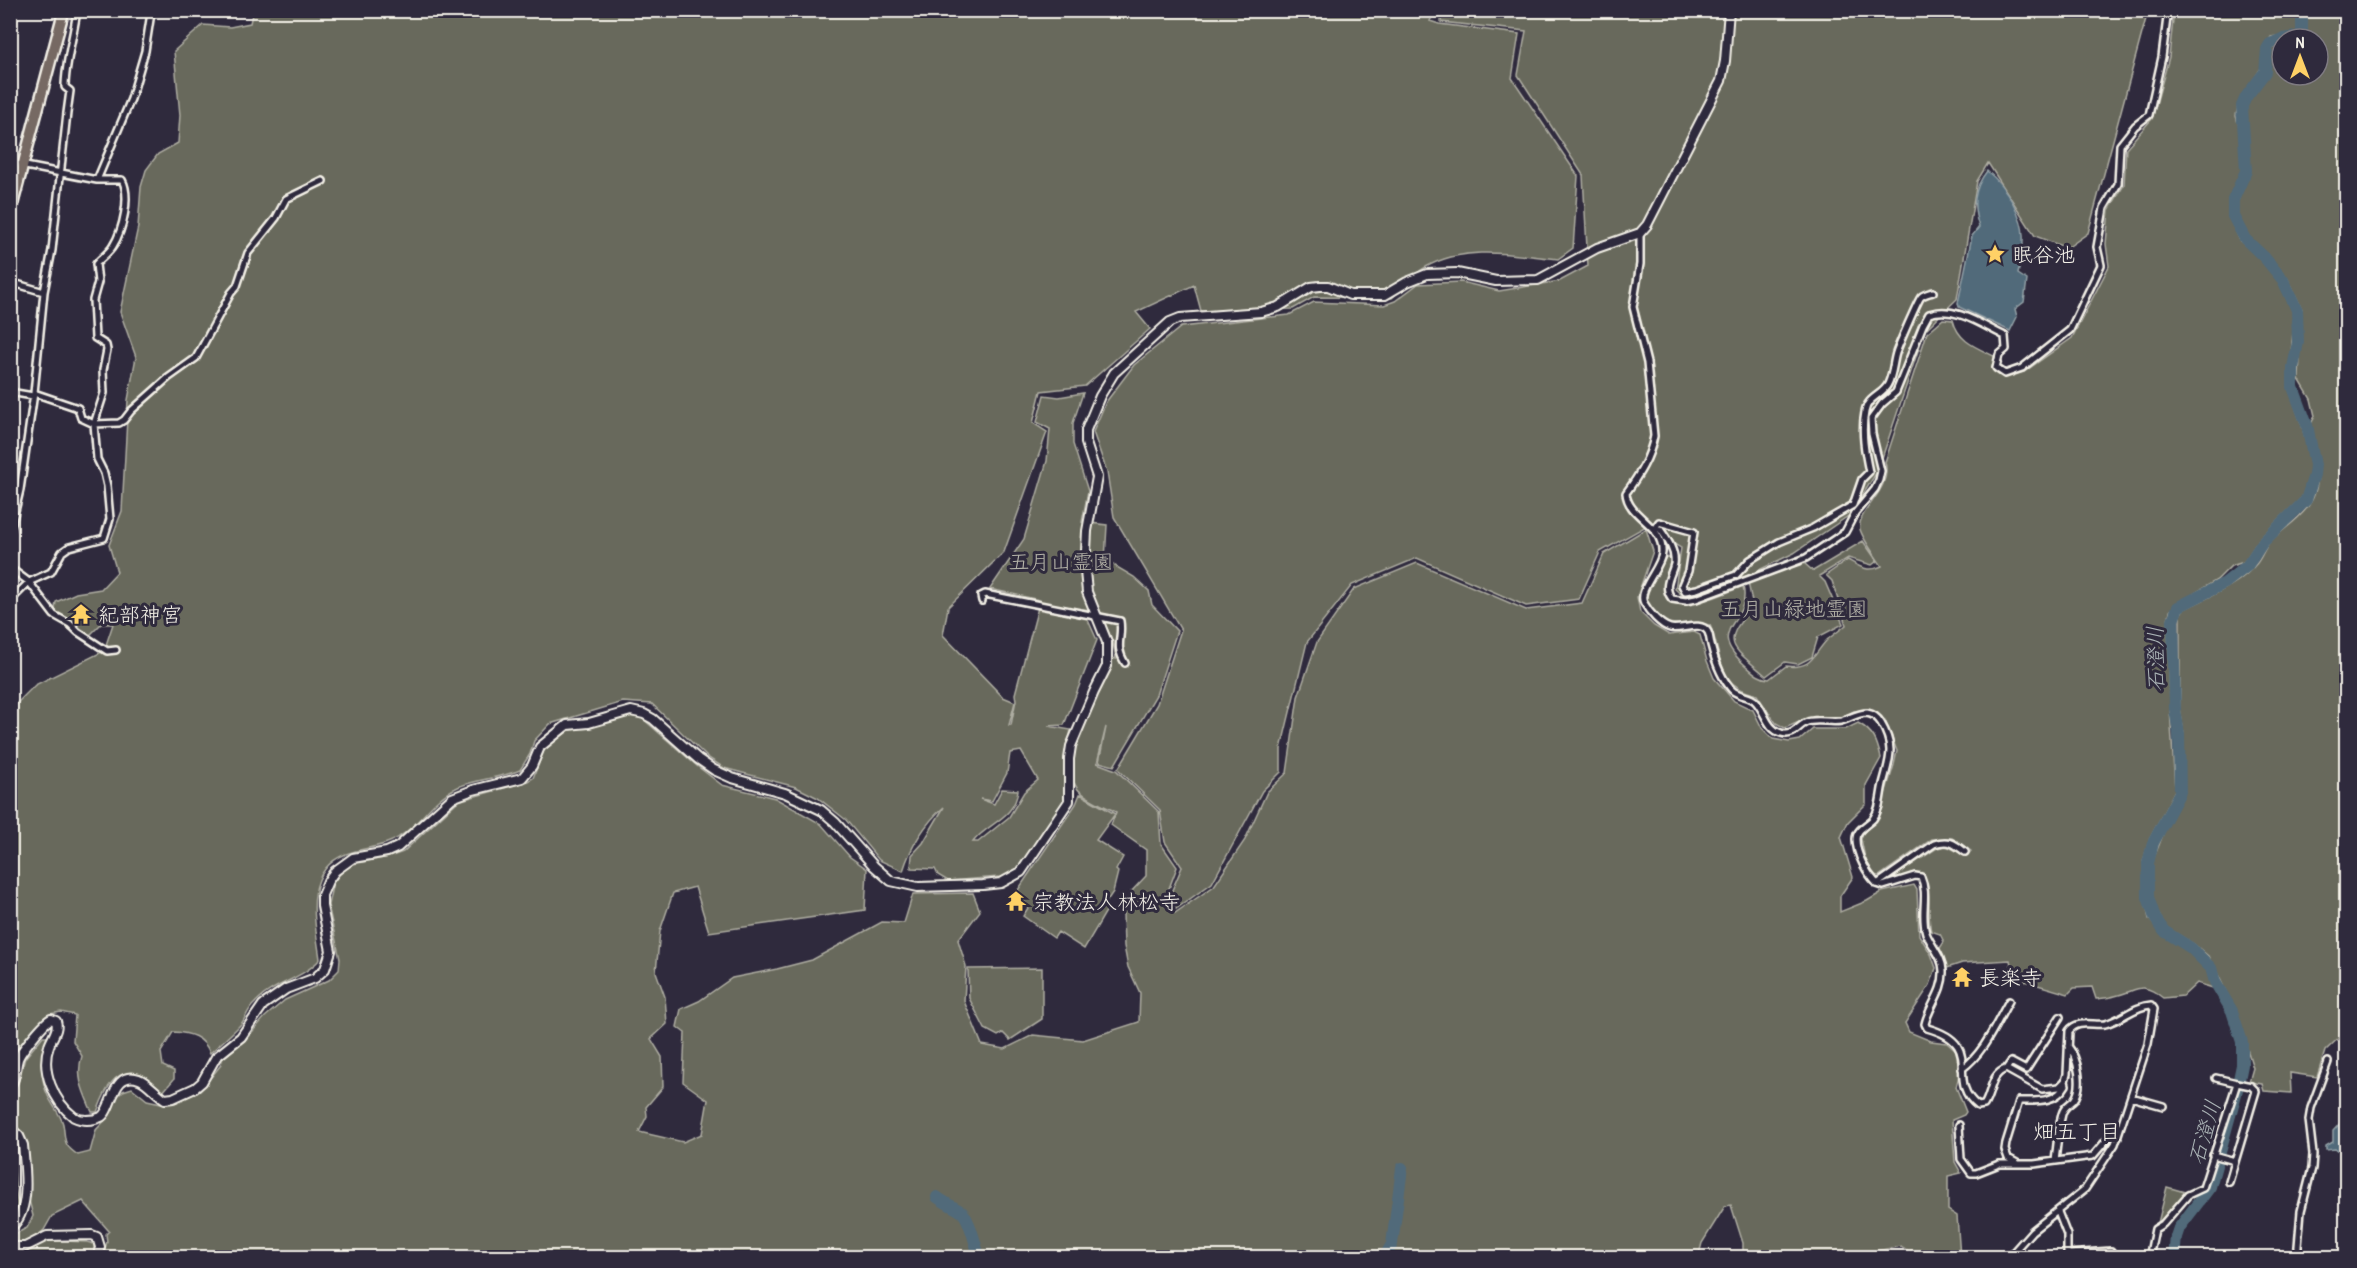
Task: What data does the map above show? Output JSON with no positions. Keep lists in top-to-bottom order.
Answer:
{
  "districts": ["畑五丁目"],
  "water": ["石澄川"],
  "parks": ["五月山霊園", "五月山緑地霊園"],
  "places": {
    "place": ["眠谷池"],
    "temple": ["紀部神宮", "宗教法人林松寺", "長楽寺"]
  },
  "north": "top"
}
